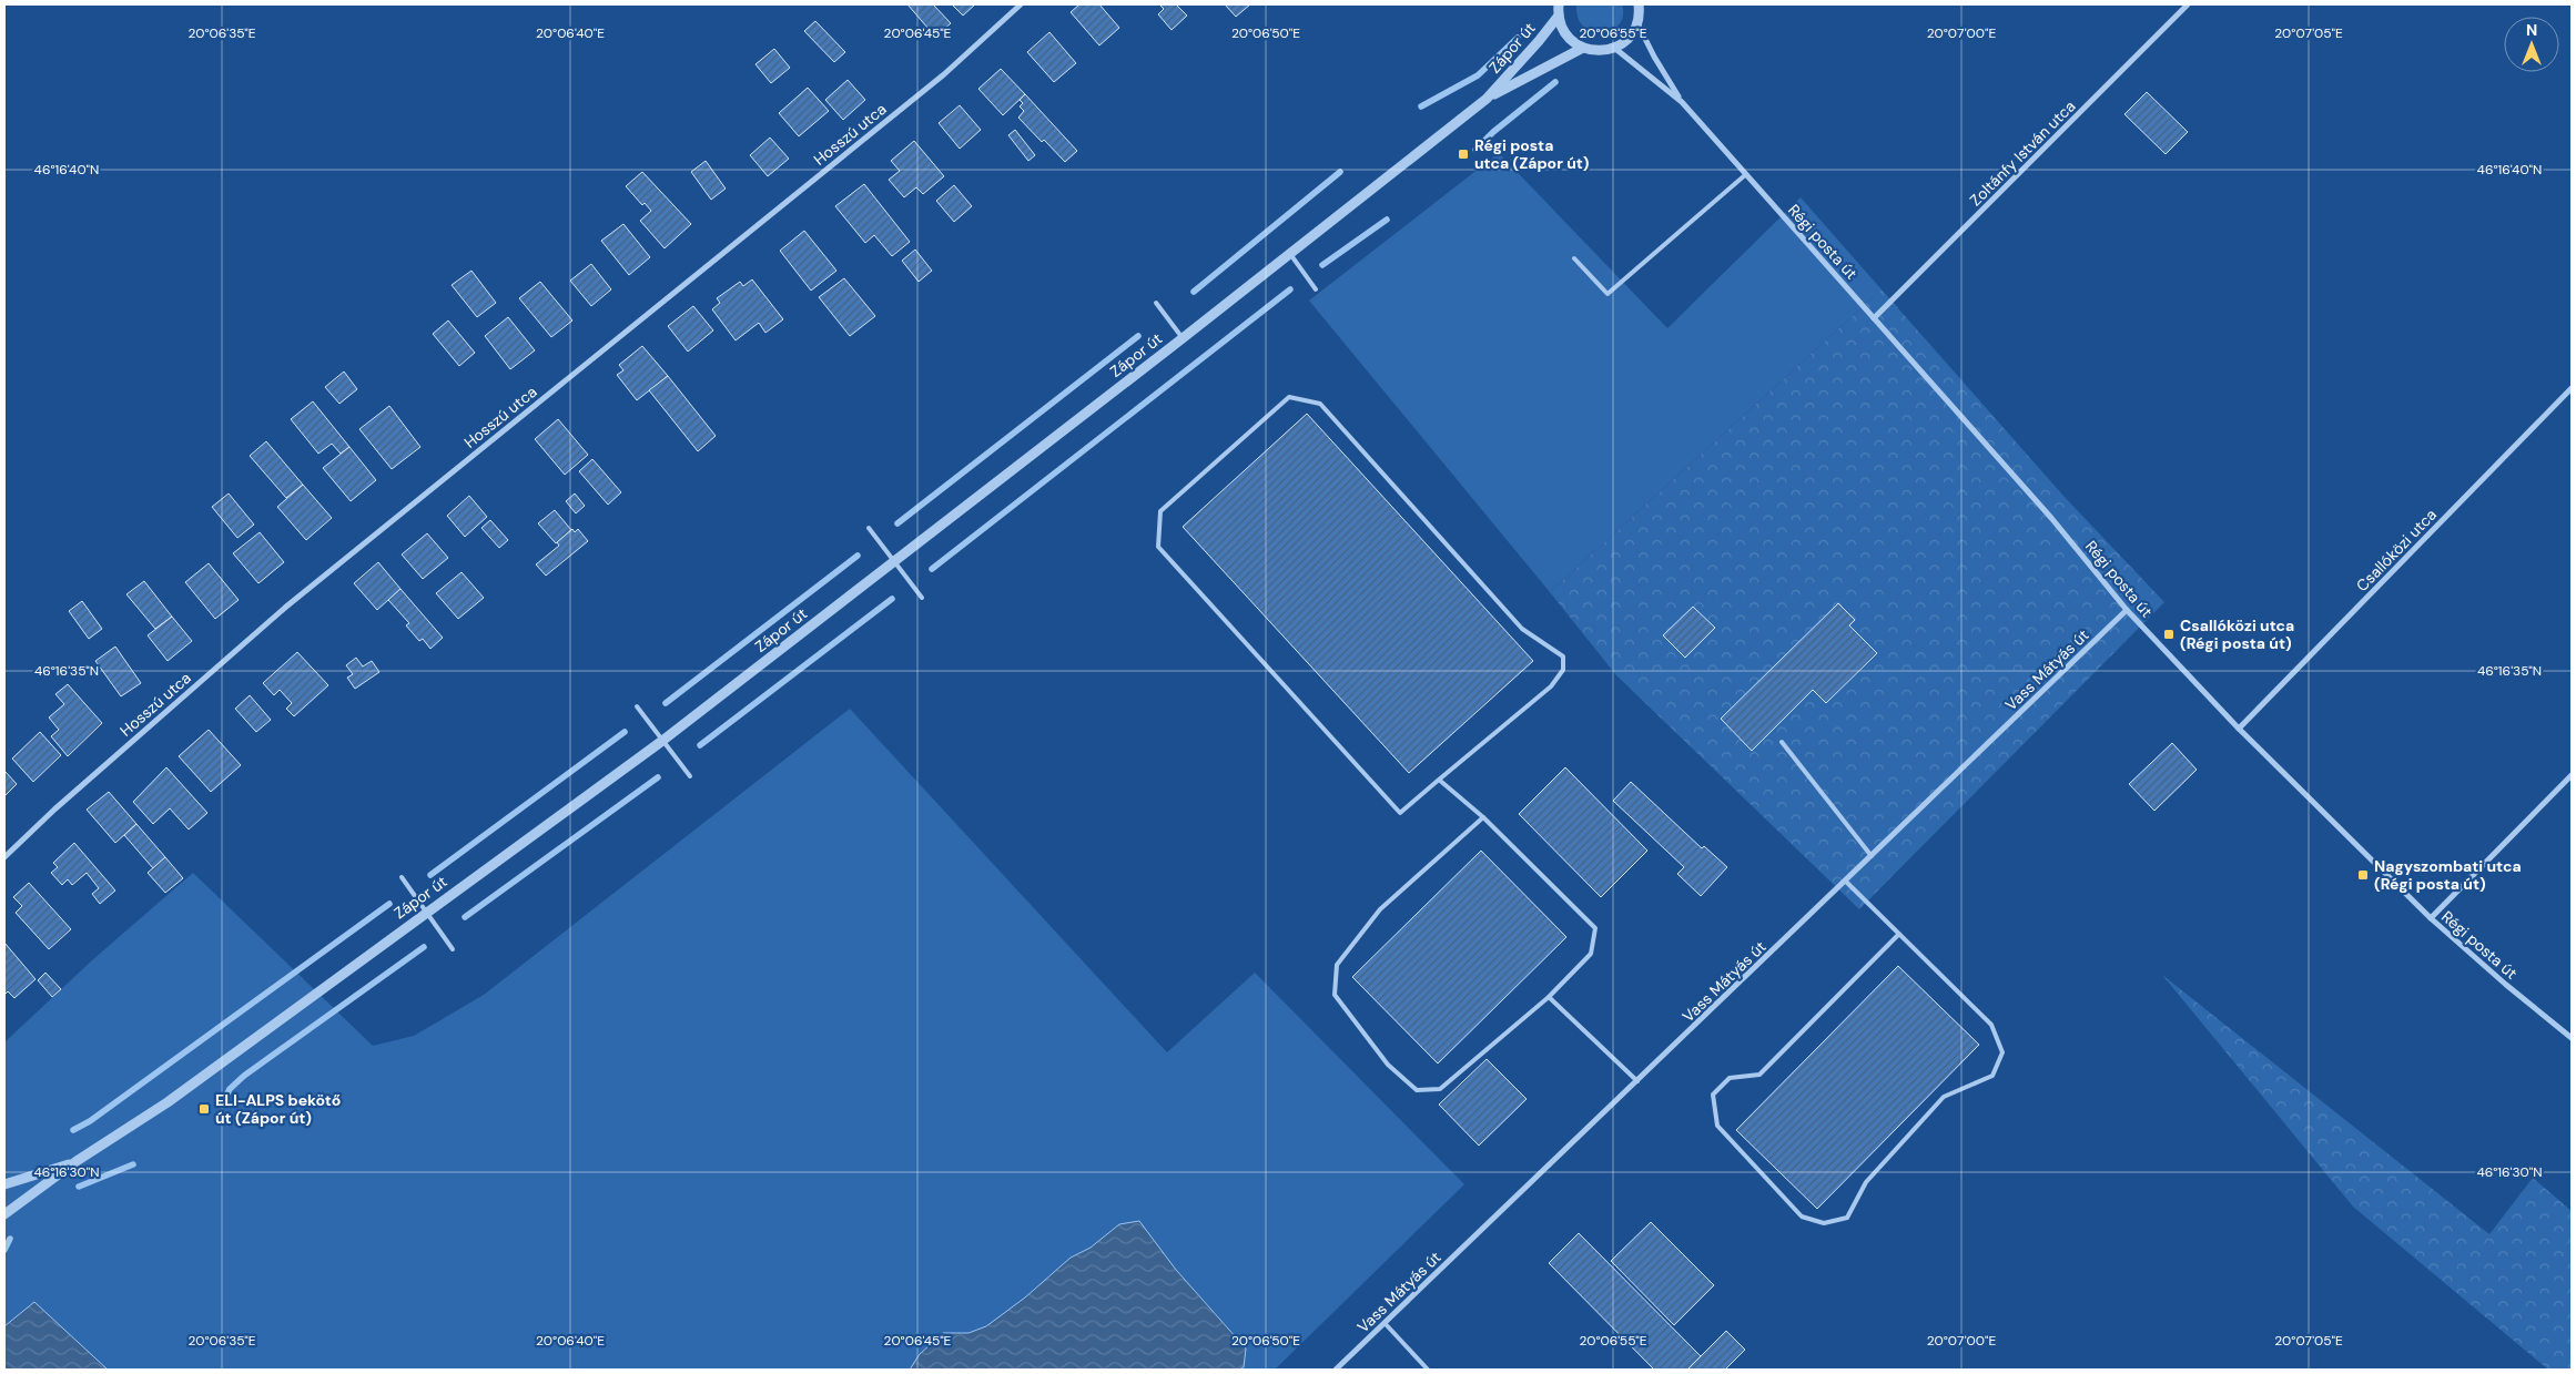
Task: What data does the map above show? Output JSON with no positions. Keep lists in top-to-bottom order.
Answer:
{
  "streets": {
    "street": [
      "Zápor út",
      "Hosszú utca",
      "Zoltánfy István utca",
      "Régi posta út",
      "Csallóközi utca",
      "Vass Mátyás út"
    ]
  },
  "crossings": [
    ["Zoltánfy István utca", "Régi posta út"],
    ["Régi posta út", "Csallóközi utca"],
    ["Régi posta út", "Vass Mátyás út"]
  ],
  "places": {
    "transit": [
      "Régi posta utca (Zápor út)",
      "Csallóközi utca (Régi posta út)",
      "Nagyszombati utca (Régi posta út)",
      "ELI-ALPS bekötő út (Zápor út)"
    ]
  },
  "north": "top",
  "coordinates": [
    "20°06'35\"E",
    "20°06'40\"E",
    "20°06'45\"E",
    "20°06'50\"E",
    "20°06'55\"E",
    "20°07'00\"E",
    "20°07'05\"E",
    "46°16'40\"N",
    "46°16'35\"N",
    "46°16'30\"N"
  ]
}
